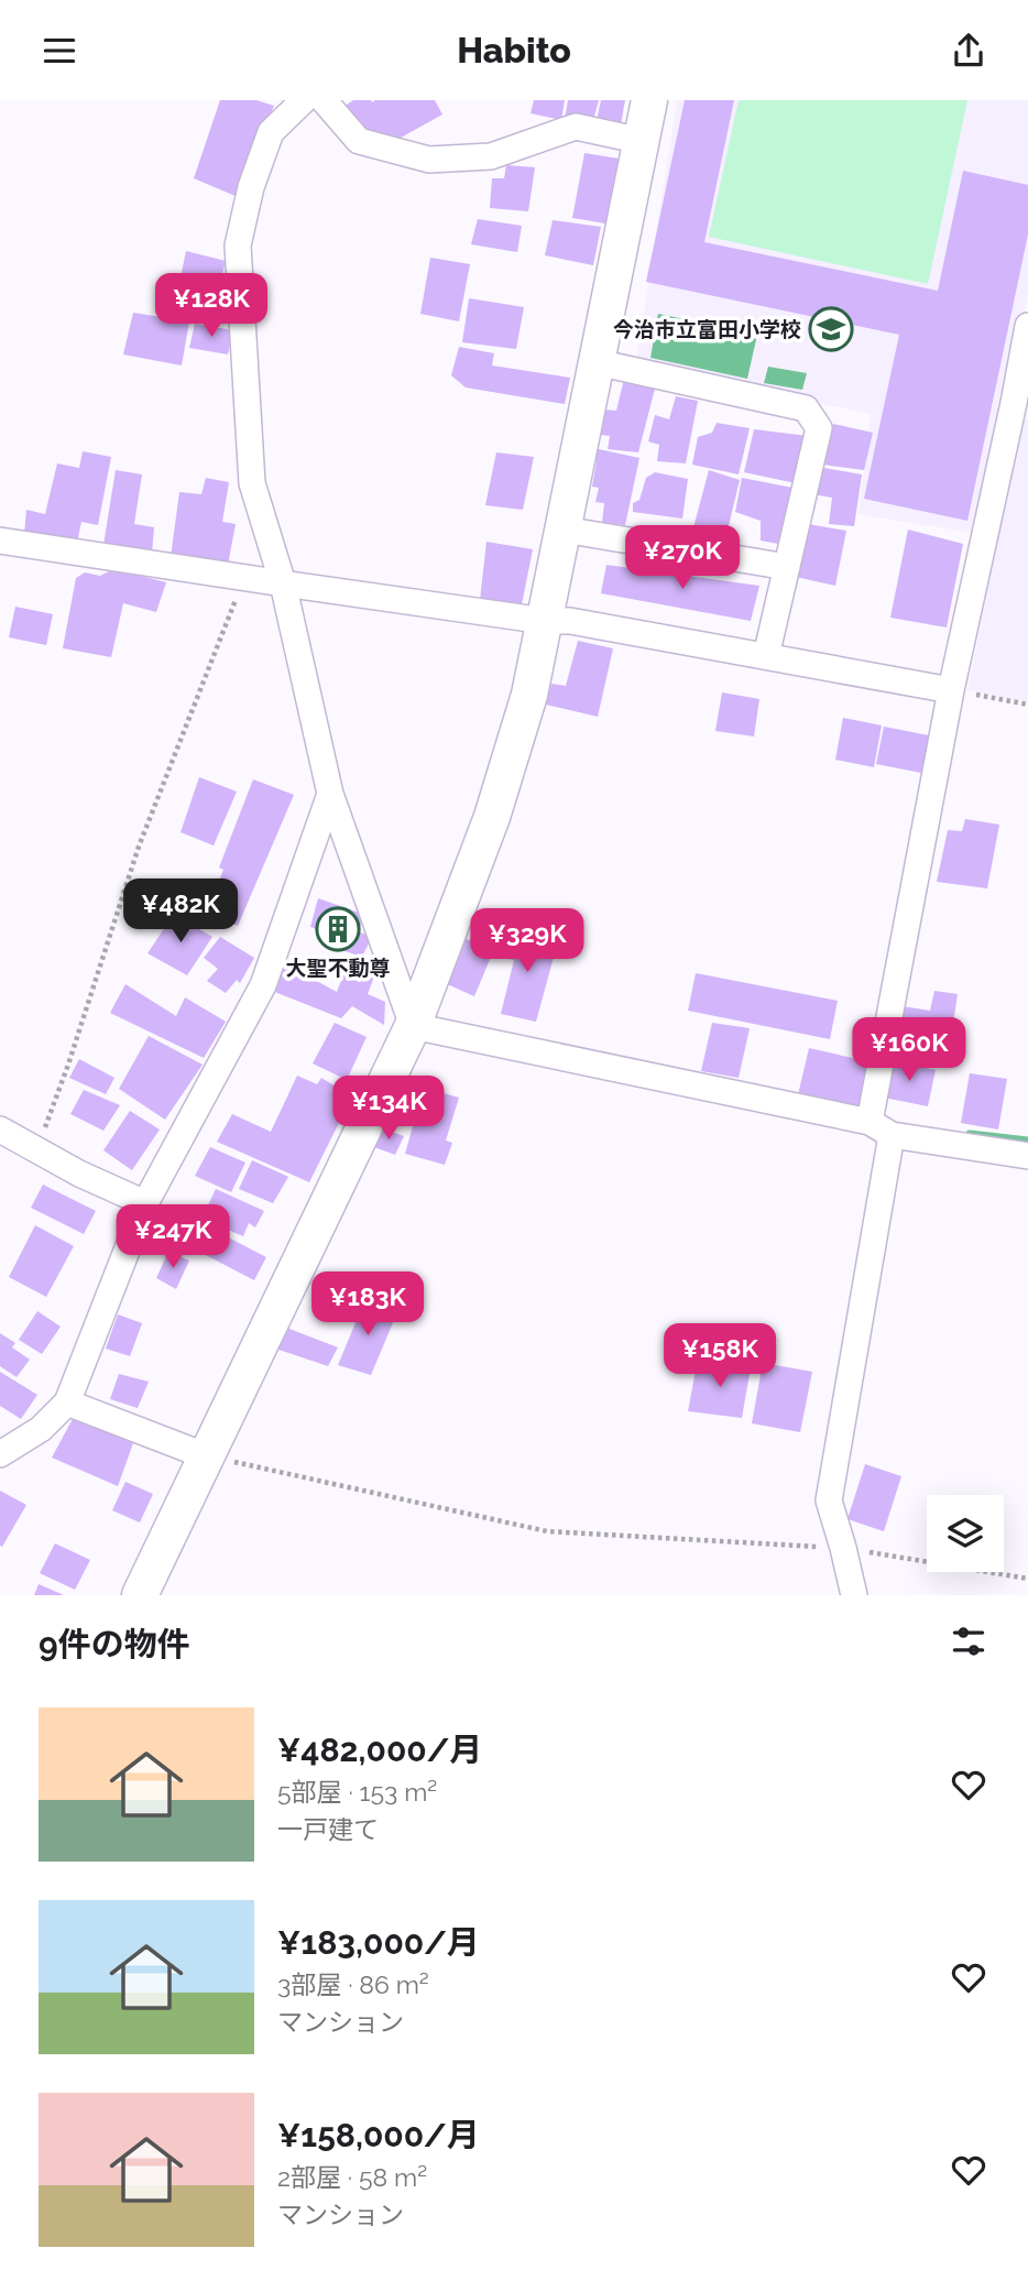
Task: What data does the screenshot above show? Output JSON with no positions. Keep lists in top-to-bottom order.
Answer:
{
  "places": {
    "school or university": ["今治市立富田小学校"],
    "building": ["大聖不動尊"]
  },
  "page": {
    "header": "Habito",
    "price": [
      "¥128K",
      "¥270K",
      "¥482K",
      "¥329K",
      "¥160K",
      "¥134K",
      "¥247K",
      "¥183K",
      "¥158K"
    ],
    "heading": "9件の物件",
    "list": [
      {
        "name": "¥482,000/月",
        "note": "5部屋 · 153 m² · 一戸建て"
      },
      {
        "name": "¥183,000/月",
        "note": "3部屋 · 86 m² · マンション"
      },
      {
        "name": "¥158,000/月",
        "note": "2部屋 · 58 m² · マンション"
      }
    ]
  }
}
